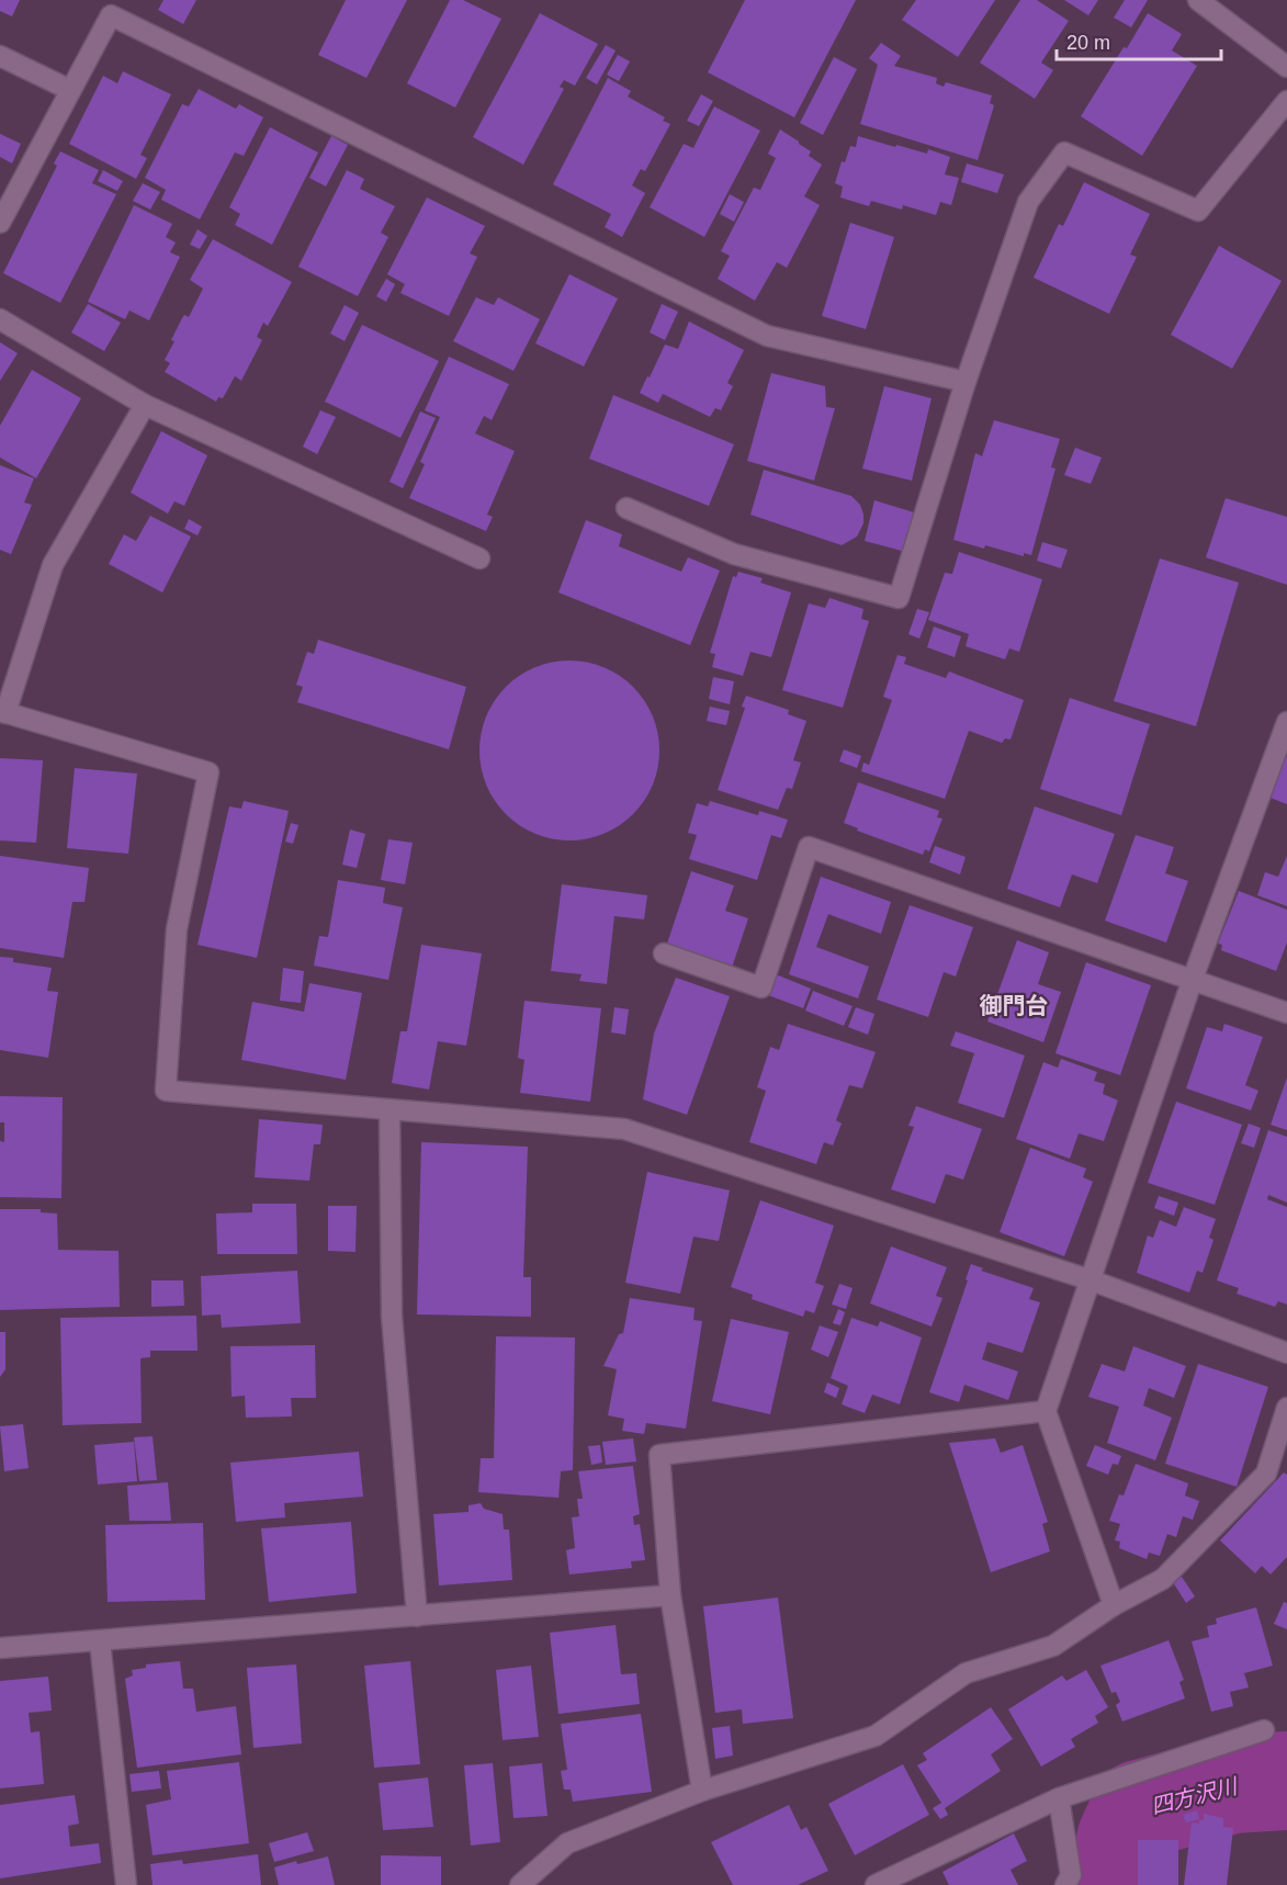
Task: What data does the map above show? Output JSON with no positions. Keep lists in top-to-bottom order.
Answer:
{
  "districts": ["御門台"],
  "water": ["四方沢川"],
  "scale_bar": "20 m"
}
